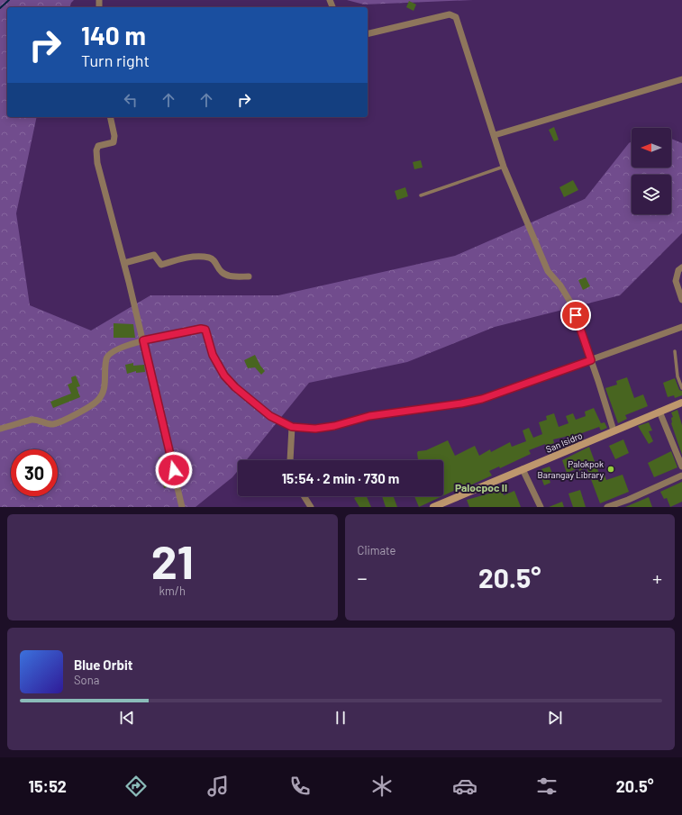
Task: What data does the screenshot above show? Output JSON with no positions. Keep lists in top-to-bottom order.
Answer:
{
  "streets": {
    "street": ["San Isidro"]
  },
  "districts": ["Palocpoc II"],
  "places": ["Palokpok Barangay Library"],
  "north": "left",
  "page": {
    "turn": ["140 m", "Turn right"],
    "limit": "30",
    "trip": "15:54 · 2 min · 730 m",
    "tile": [
      ["21", "km/h"],
      "Climate"
    ],
    "heat": ["−", "20.5°", "+"],
    "song": ["Blue Orbit", "Sona"],
    "tabs": ["15:52", "20.5°"]
  }
}
